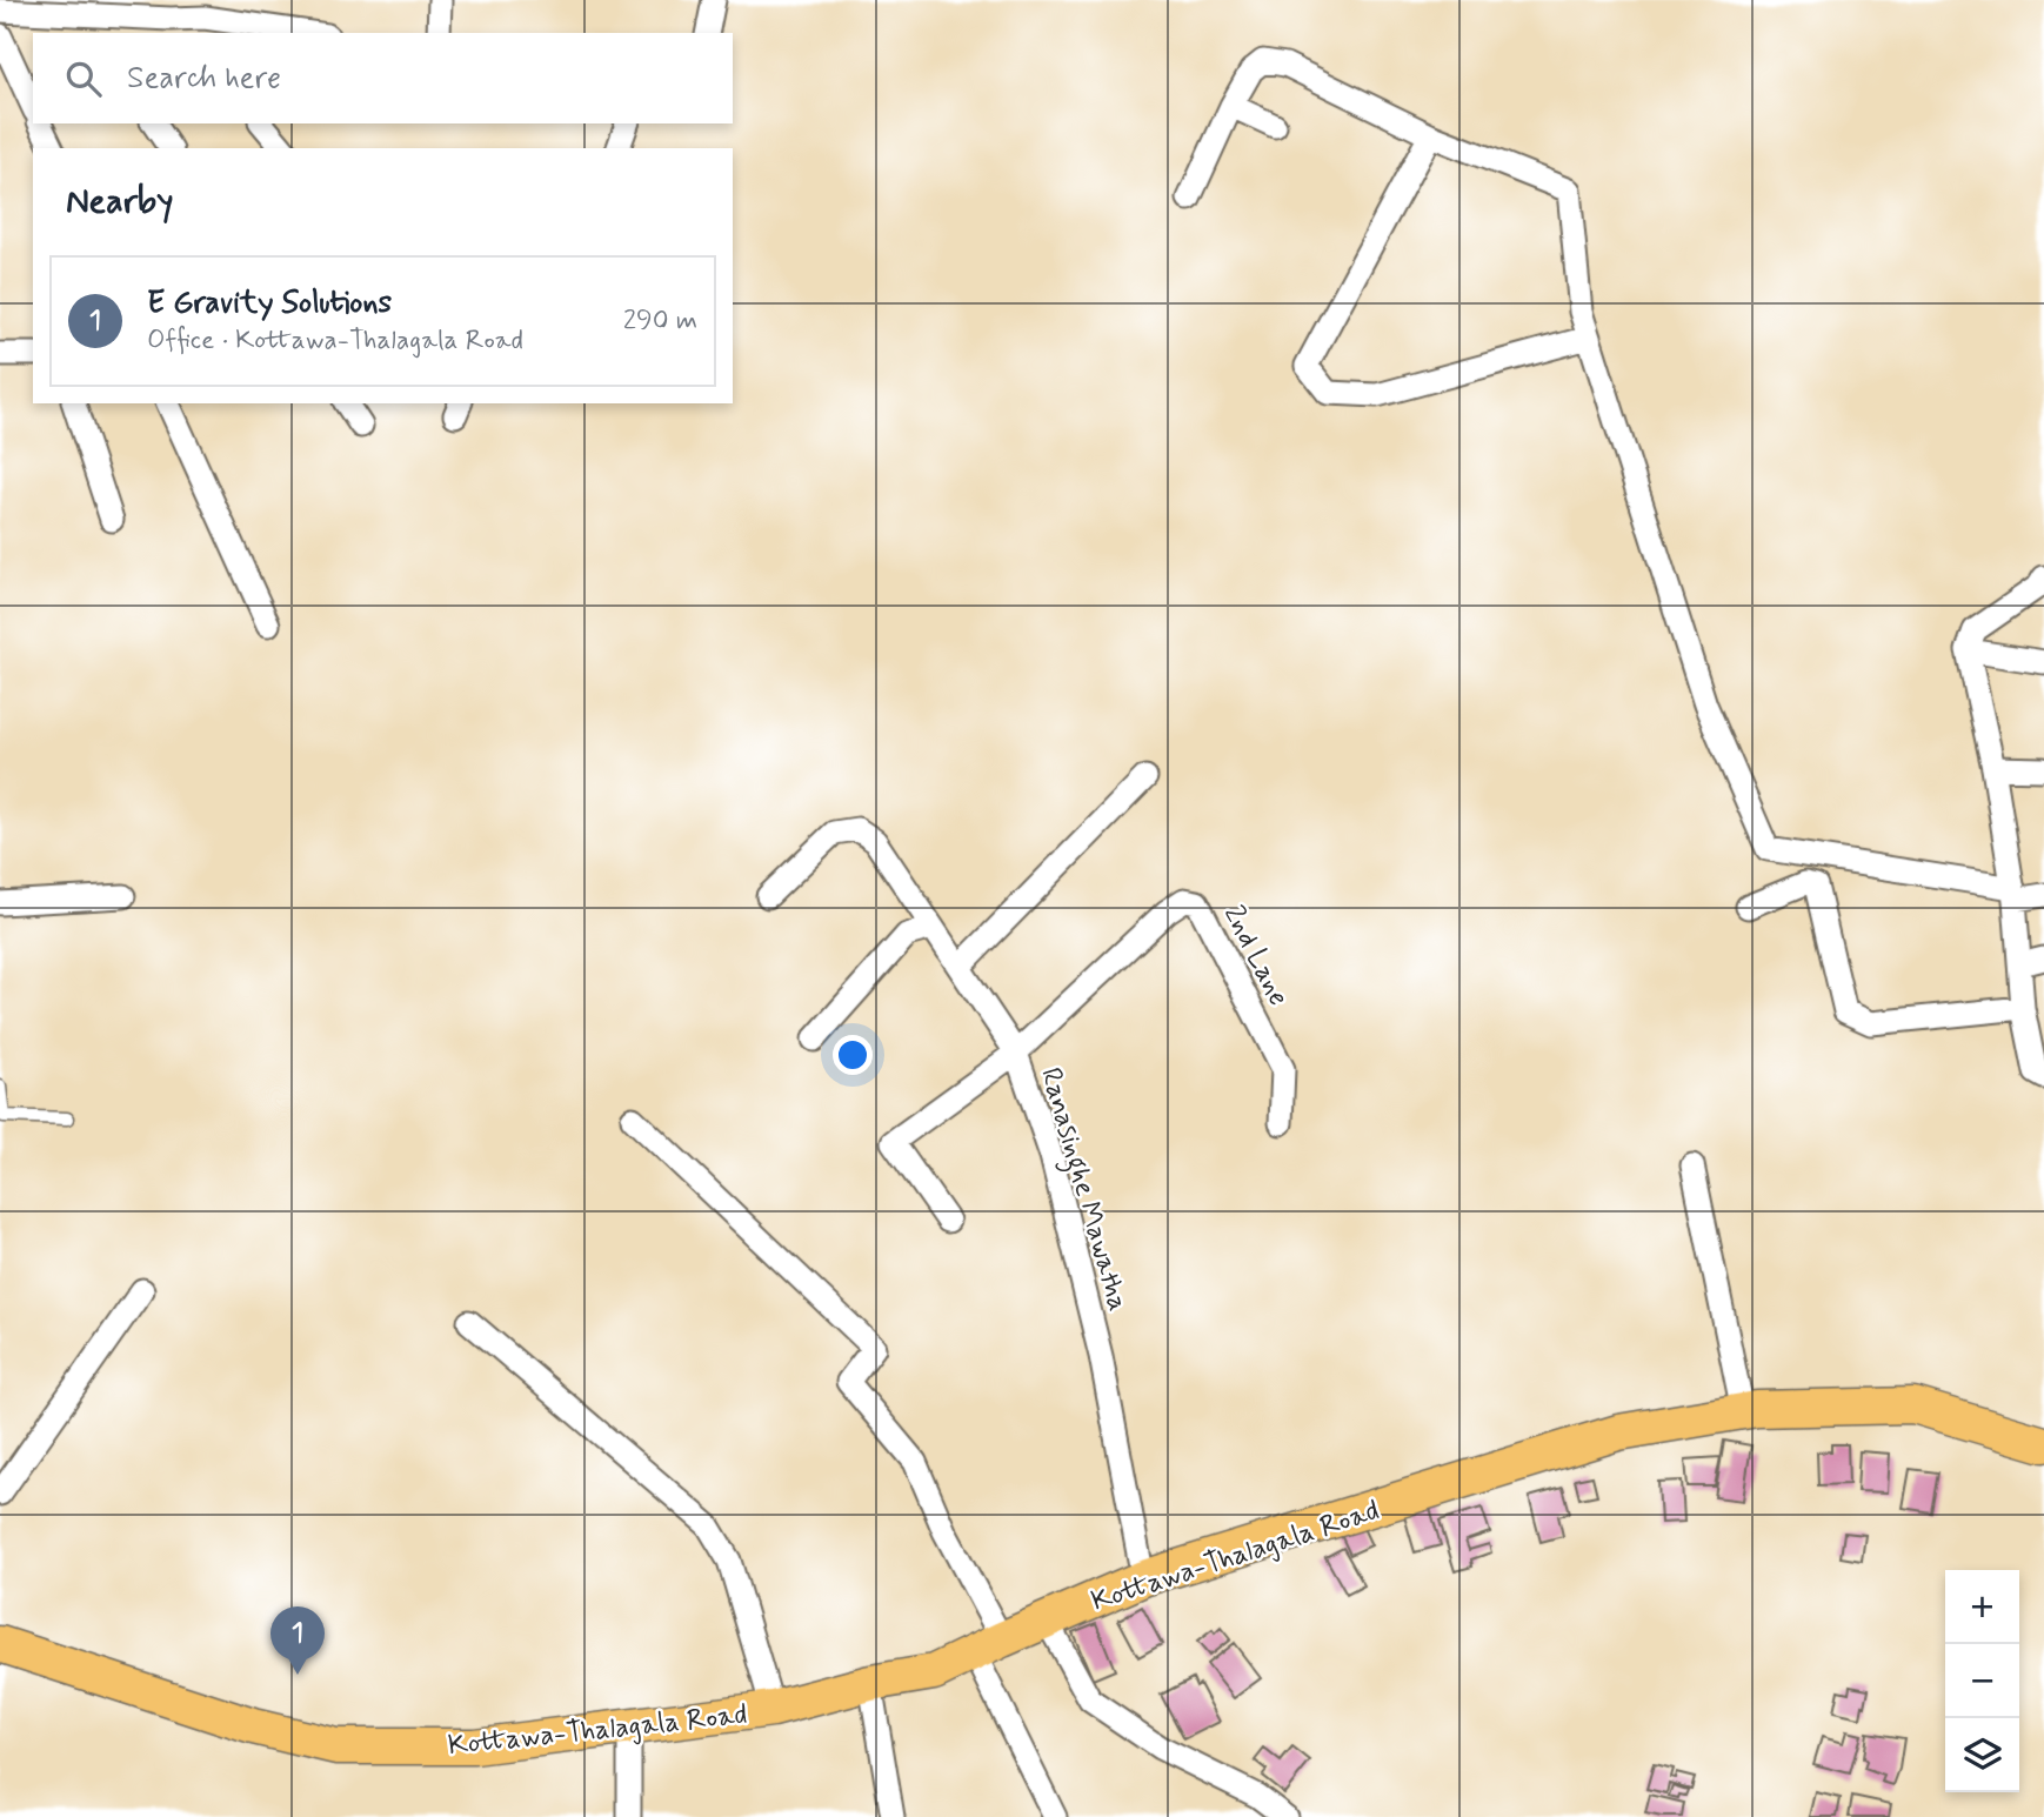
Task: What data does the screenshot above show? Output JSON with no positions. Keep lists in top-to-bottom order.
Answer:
{
  "streets": {
    "main road": ["Kottawa-Thalagala Road"],
    "street": ["2nd Lane", "Ranasinghe Mawatha"]
  },
  "crossings": [
    ["2nd Lane", "Ranasinghe Mawatha"],
    ["Ranasinghe Mawatha", "Kottawa-Thalagala Road"]
  ],
  "page": {
    "search": "Search here",
    "heading": "Nearby",
    "list": [
      {
        "mark": "1",
        "name": "E Gravity Solutions",
        "note": "Office · Kottawa-Thalagala Road",
        "value": "290 m"
      }
    ],
    "map_buttons": ["+", "−"],
    "pins": "1"
  }
}
